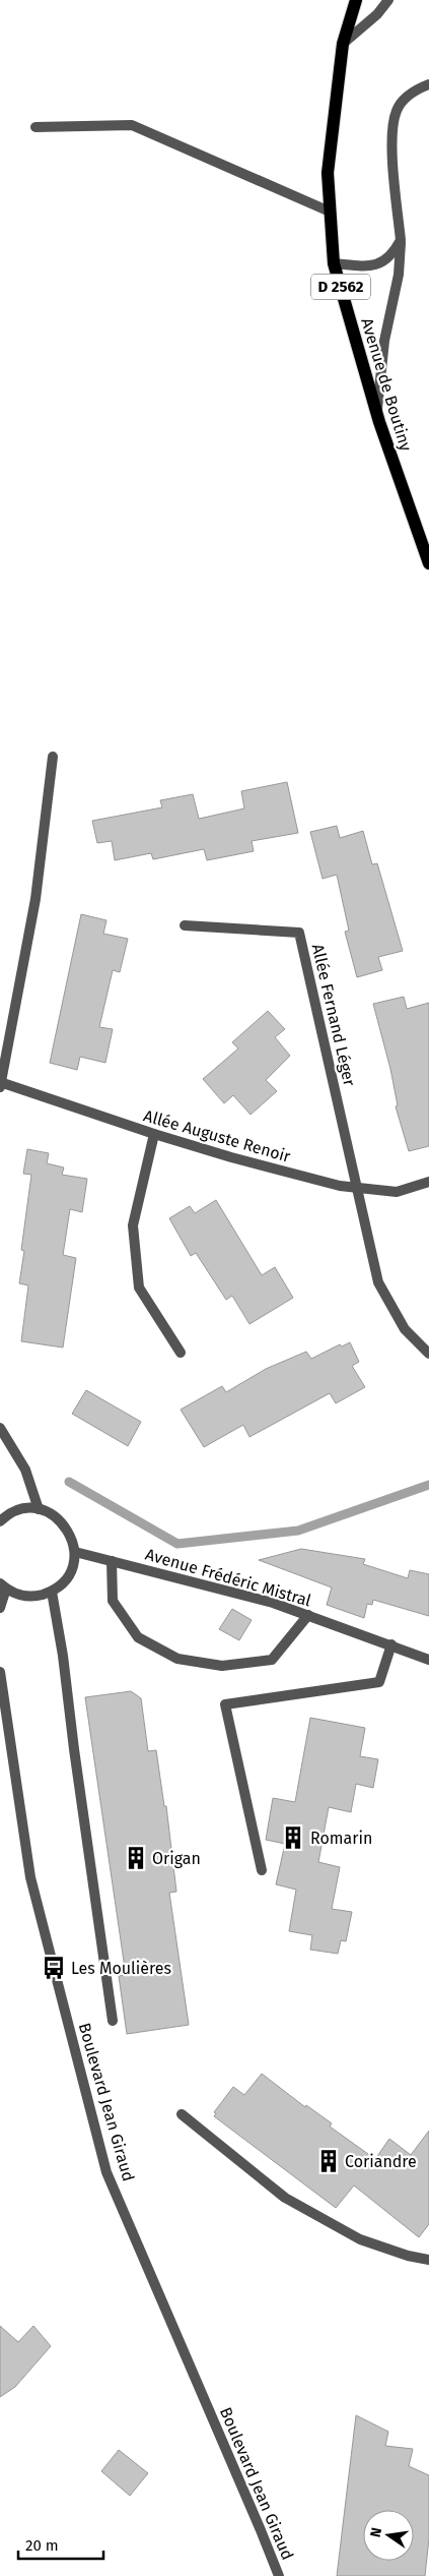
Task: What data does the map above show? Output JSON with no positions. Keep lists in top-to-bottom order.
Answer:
{
  "streets": {
    "main road": ["D 2562", "Avenue de Boutiny"],
    "street": [
      "Allée Fernand Léger",
      "Allée Auguste Renoir",
      "Avenue Frédéric Mistral",
      "Boulevard Jean Giraud"
    ]
  },
  "crossings": [
    ["Allée Fernand Léger", "Allée Auguste Renoir"]
  ],
  "places": {
    "building": ["Romarin", "Origan", "Coriandre"],
    "bus stop": ["Les Moulières"]
  },
  "scale_bar": "20 m",
  "north": "left"
}
